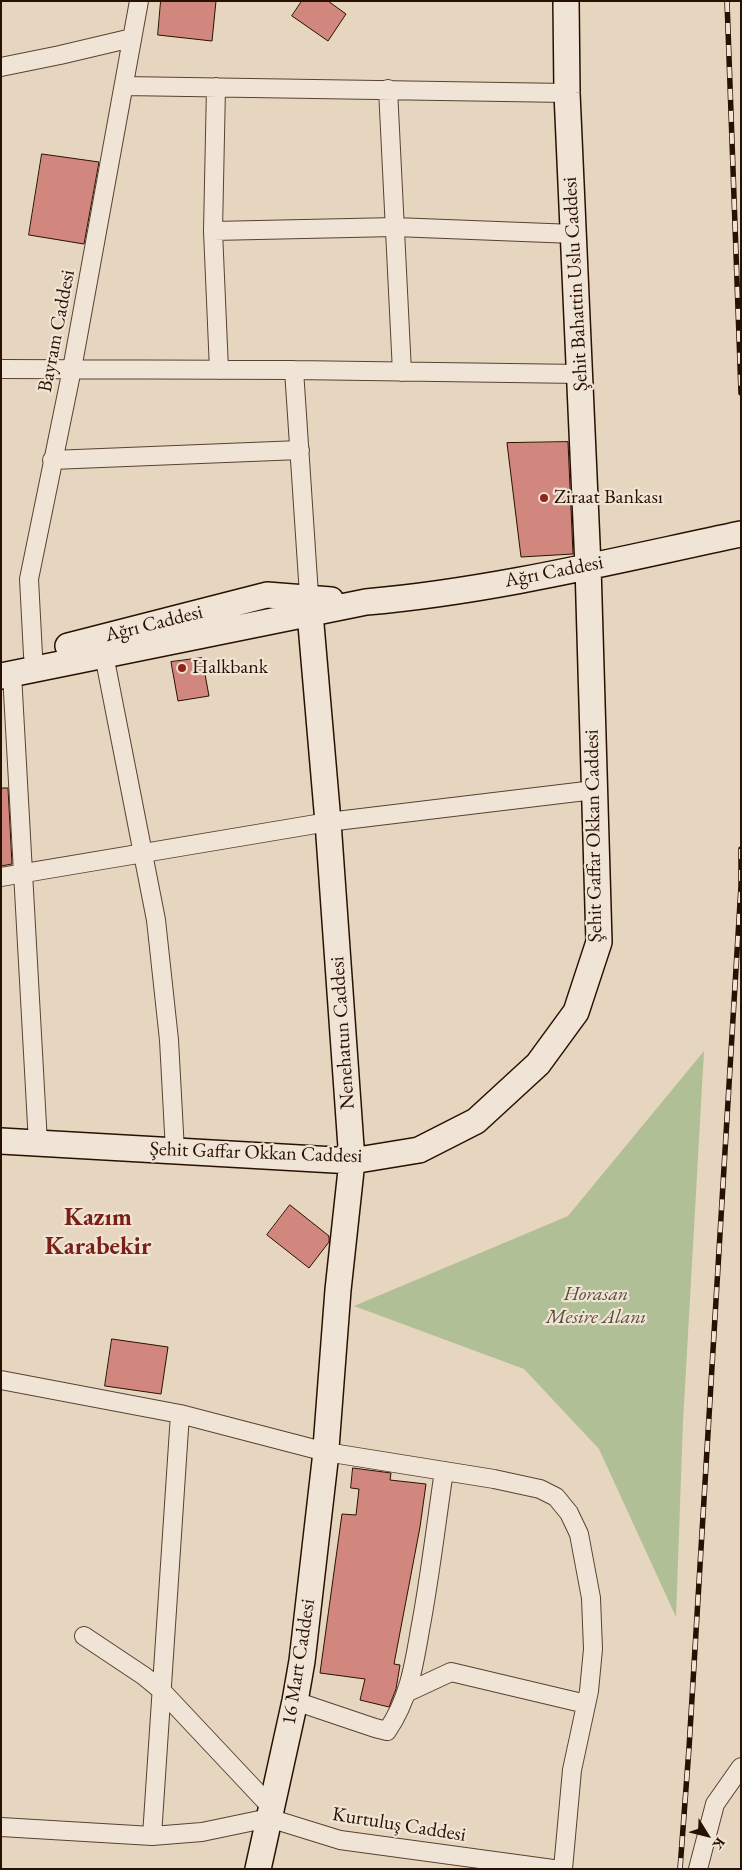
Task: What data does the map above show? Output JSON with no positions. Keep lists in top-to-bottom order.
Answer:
{
  "streets": {
    "street": [
      "Şehit Bahattin Uslu Caddesi",
      "Bayram Caddesi",
      "Ağrı Caddesi",
      "Şehit Gaffar Okkan Caddesi",
      "Nenehatun Caddesi",
      "16 Mart Caddesi",
      "Kurtuluş Caddesi"
    ]
  },
  "crossings": [
    ["Şehit Bahattin Uslu Caddesi", "Ağrı Caddesi"],
    ["Şehit Bahattin Uslu Caddesi", "Şehit Gaffar Okkan Caddesi"],
    ["Bayram Caddesi", "Ağrı Caddesi"],
    ["Bayram Caddesi", "Şehit Gaffar Okkan Caddesi"],
    ["Ağrı Caddesi", "Şehit Gaffar Okkan Caddesi"],
    ["Ağrı Caddesi", "Nenehatun Caddesi"],
    ["Şehit Gaffar Okkan Caddesi", "Nenehatun Caddesi"],
    ["Nenehatun Caddesi", "16 Mart Caddesi"],
    ["16 Mart Caddesi", "Kurtuluş Caddesi"]
  ],
  "districts": ["Kazım Karabekir"],
  "parks": ["Horasan Mesire Alanı"],
  "places": ["Ziraat Bankası", "Halkbank"],
  "north": "bottom right"
}
